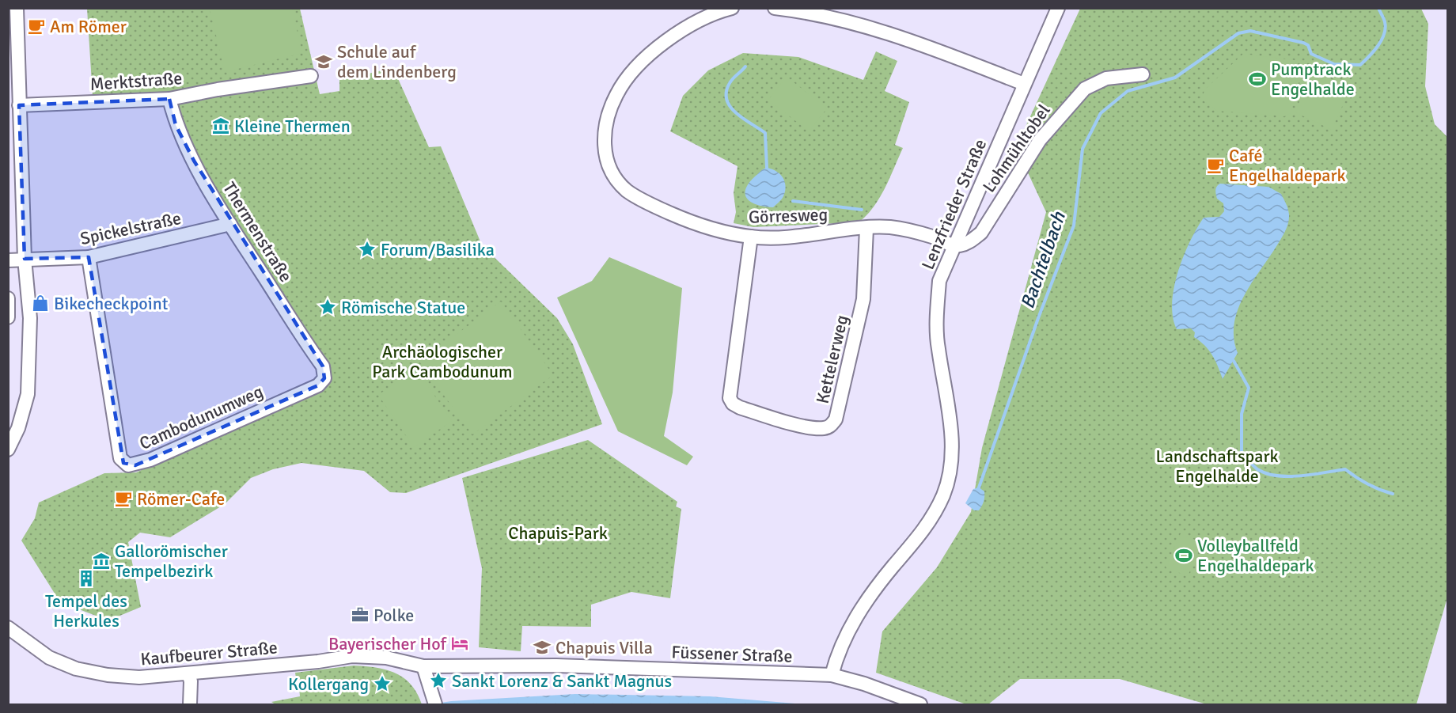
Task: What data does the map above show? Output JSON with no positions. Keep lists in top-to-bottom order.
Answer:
{
  "streets": {
    "street": [
      "Merktstraße",
      "Lohmühltobel",
      "Lenzfrieder Straße",
      "Görresweg",
      "Spickelstraße",
      "Thermenstraße",
      "Kettelerweg",
      "Cambodunumweg",
      "Kaufbeurer Straße",
      "Füssener Straße"
    ]
  },
  "crossings": [
    ["Merktstraße", "Thermenstraße"],
    ["Lohmühltobel", "Lenzfrieder Straße"],
    ["Lohmühltobel", "Görresweg"],
    ["Lenzfrieder Straße", "Görresweg"],
    ["Lenzfrieder Straße", "Füssener Straße"],
    ["Görresweg", "Kettelerweg"],
    ["Spickelstraße", "Thermenstraße"],
    ["Spickelstraße", "Cambodunumweg"],
    ["Thermenstraße", "Cambodunumweg"],
    ["Kaufbeurer Straße", "Füssener Straße"]
  ],
  "water": ["Bachtelbach"],
  "parks": ["Archäologischer Park Cambodunum", "Landschaftspark Engelhalde", "Chapuis-Park"],
  "places": {
    "cafe": ["Am Römer", "Café Engelhaldepark", "Römer-Cafe"],
    "school or university": ["Schule auf dem Lindenberg", "Chapuis Villa"],
    "sports": ["Pumptrack Engelhalde", "Volleyballfeld Engelhaldepark"],
    "museum": ["Kleine Thermen", "Gallorömischer Tempelbezirk"],
    "place": [
      "Forum/Basilika",
      "Römische Statue",
      "Sankt Lorenz & Sankt Magnus",
      "Kollergang"
    ],
    "shop": ["Bikecheckpoint"],
    "building": ["Tempel des Herkules"],
    "office": ["Polke"],
    "hotel": ["Bayerischer Hof"]
  }
}
